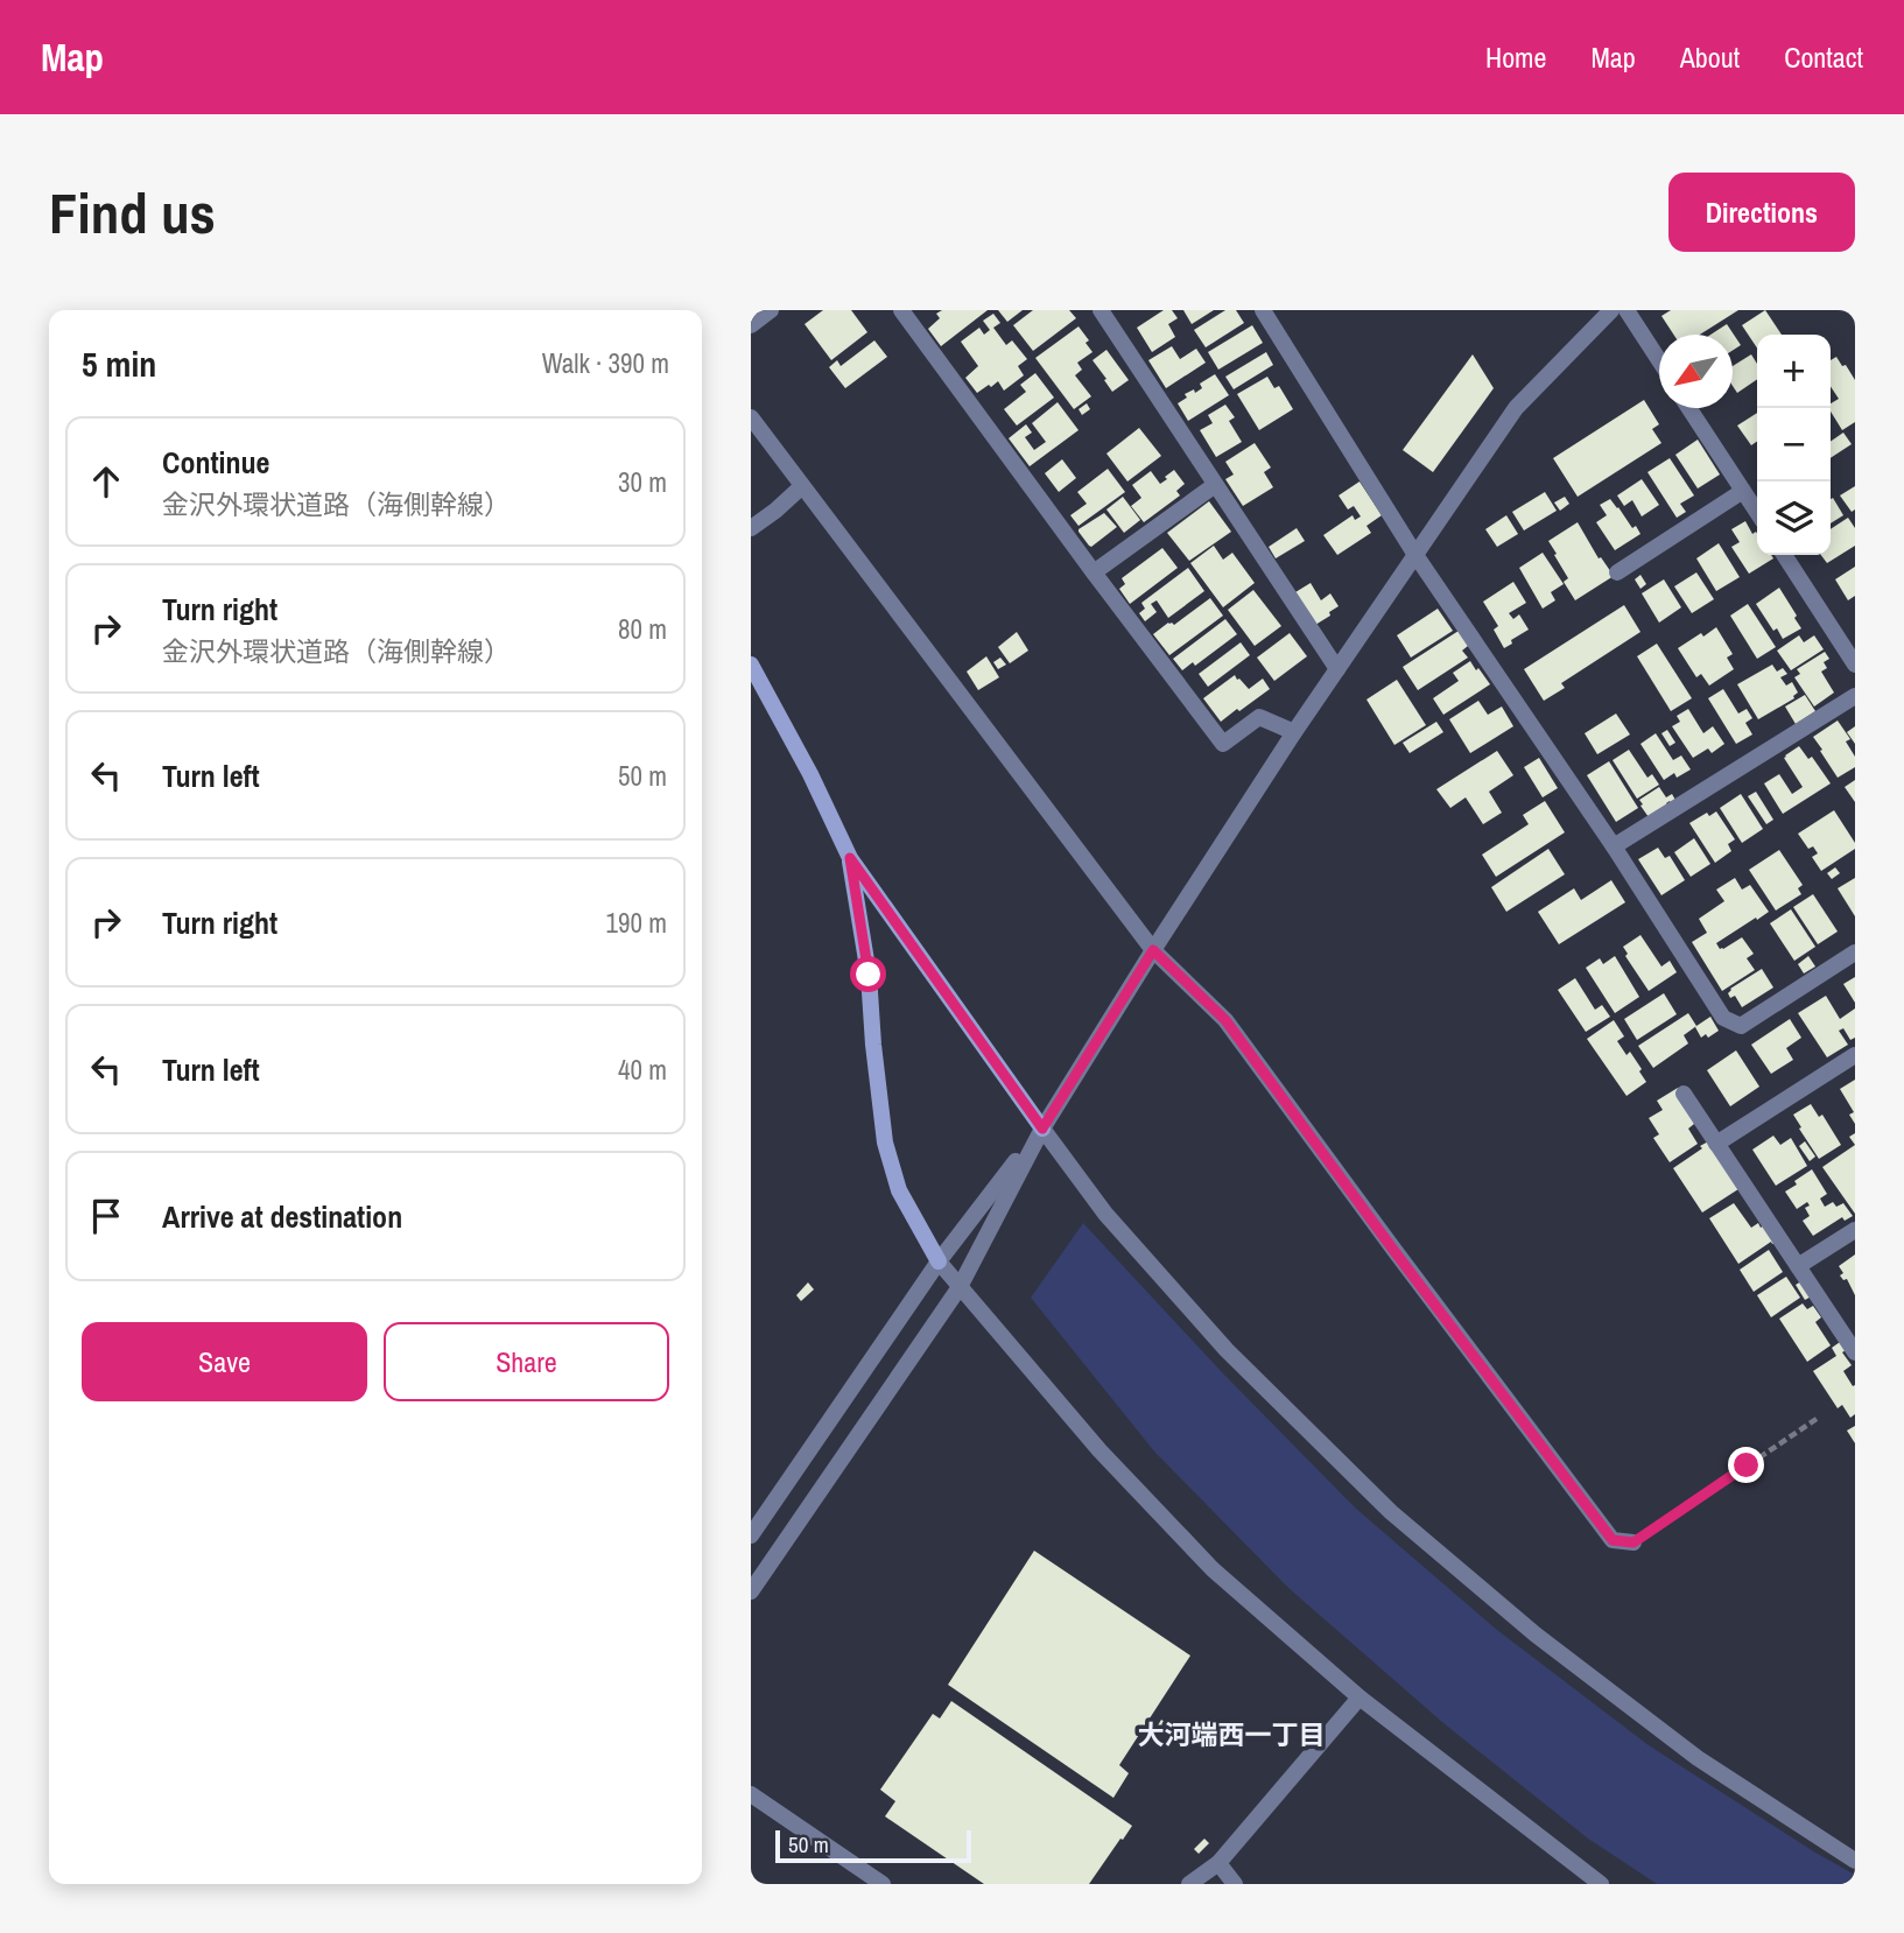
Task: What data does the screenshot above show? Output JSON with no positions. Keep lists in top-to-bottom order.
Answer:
{
  "districts": ["大河端西一丁目"],
  "scale_bar": "50 m",
  "north": "bottom left",
  "page": {
    "header": "Map",
    "nav": [
      "Home",
      "Map",
      "About",
      "Contact"
    ],
    "buttons": [
      "Directions",
      ["Save", "Share"]
    ],
    "title": "Find us",
    "heading": ["5 min", "Walk · 390 m"],
    "map_buttons": ["+", "−"],
    "list": [
      ["Continue", "金沢外環状道路（海側幹線）", "30 m"],
      ["Turn right", "金沢外環状道路（海側幹線）", "80 m"],
      ["Turn left", "50 m"],
      ["Turn right", "190 m"],
      ["Turn left", "40 m"],
      "Arrive at destination"
    ],
    "scale": "50 m"
  }
}
